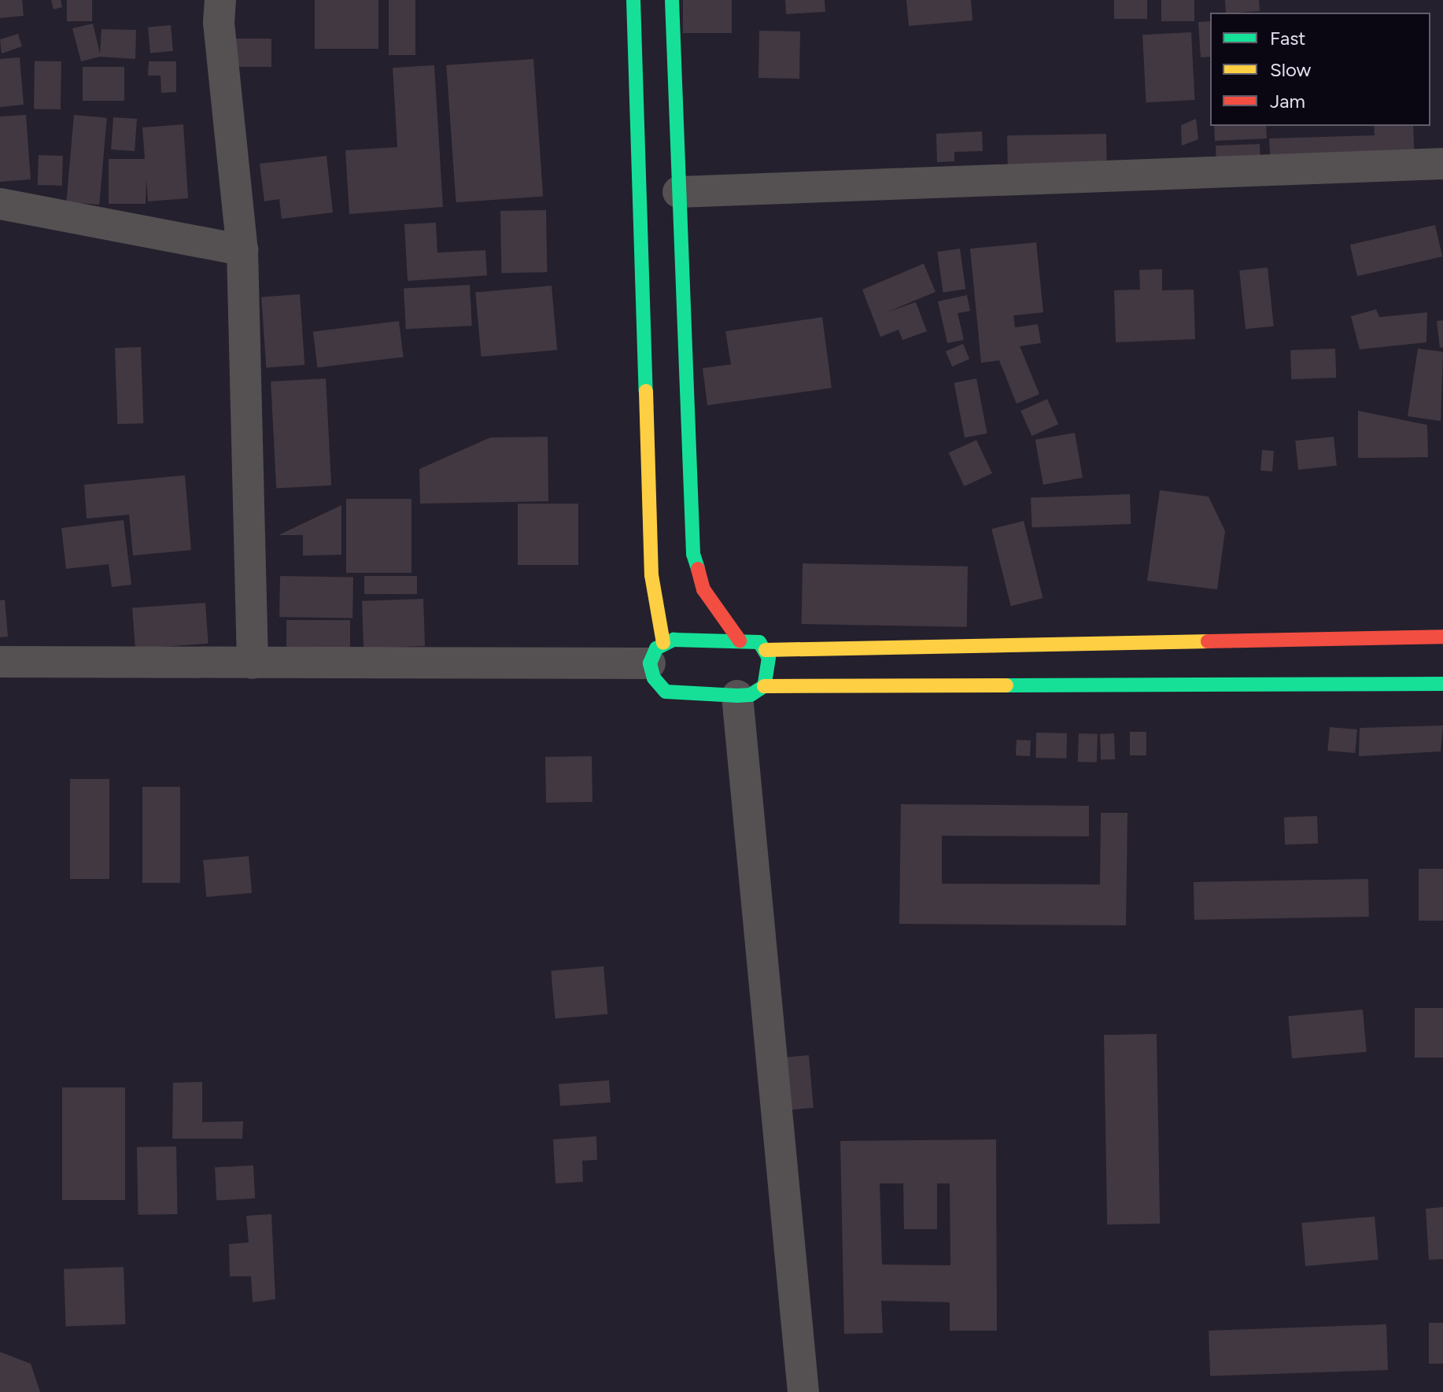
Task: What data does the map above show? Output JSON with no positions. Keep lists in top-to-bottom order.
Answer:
{
  "legend": ["Fast", "Slow", "Jam"]
}
